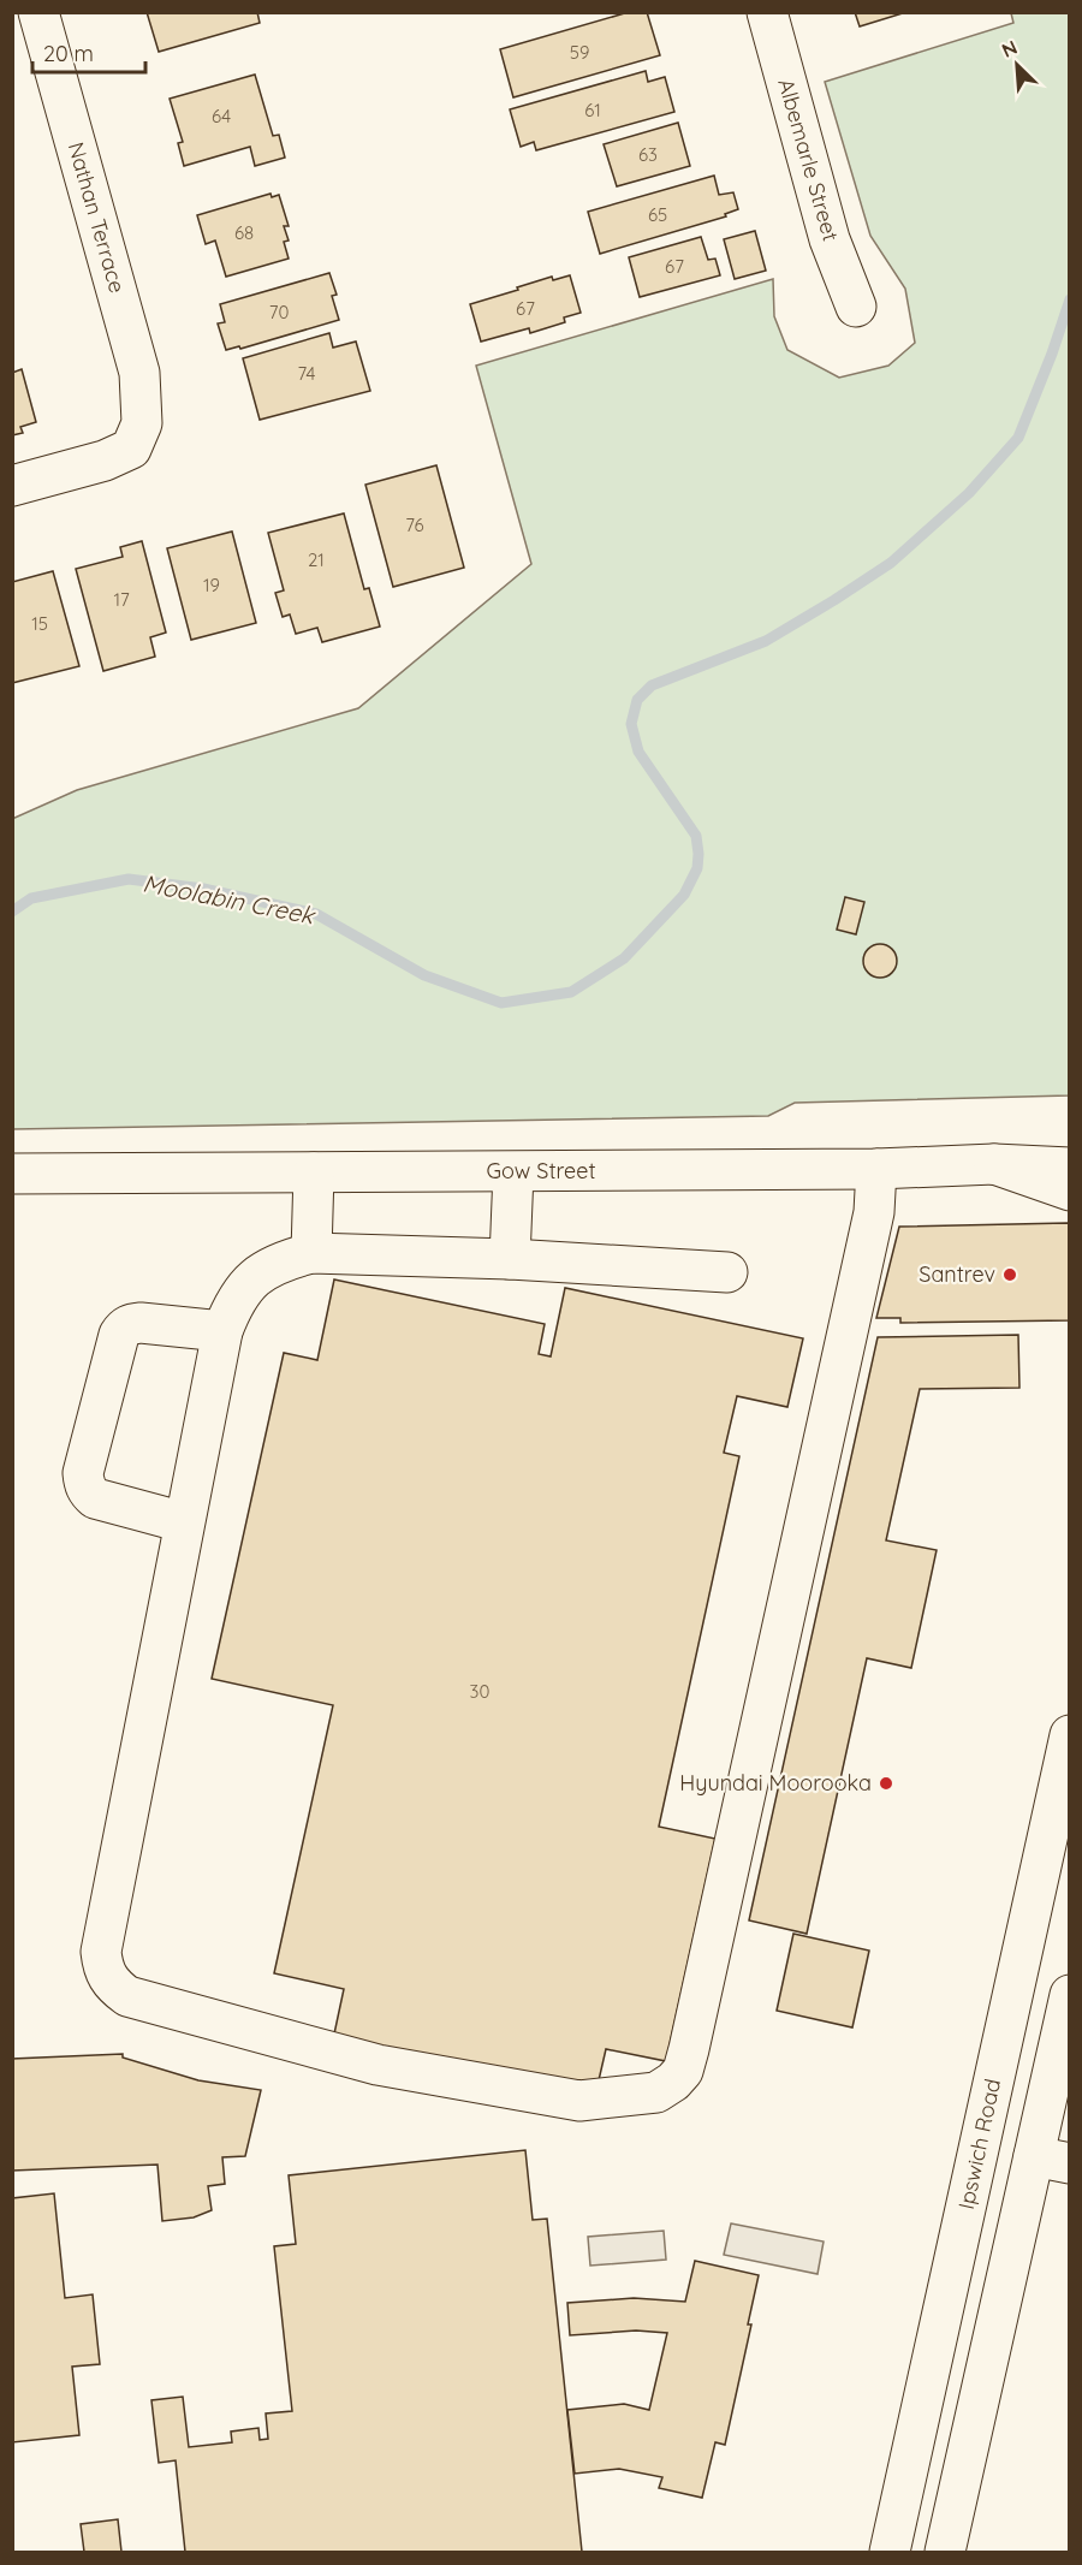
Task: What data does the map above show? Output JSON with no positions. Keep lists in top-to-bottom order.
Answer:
{
  "streets": {
    "main road": [
      "Albemarle Street",
      "Nathan Terrace",
      "Gow Street",
      "Ipswich Road"
    ]
  },
  "water": ["Moolabin Creek"],
  "places": ["Santrev", "Hyundai Moorooka"],
  "house_numbers": [
    "59",
    "61",
    "64",
    "63",
    "65",
    "68",
    "67",
    "67",
    "70",
    "74",
    "76",
    "21",
    "19",
    "17",
    "15",
    "30"
  ],
  "scale_bar": "20 m",
  "north": "top left"
}
